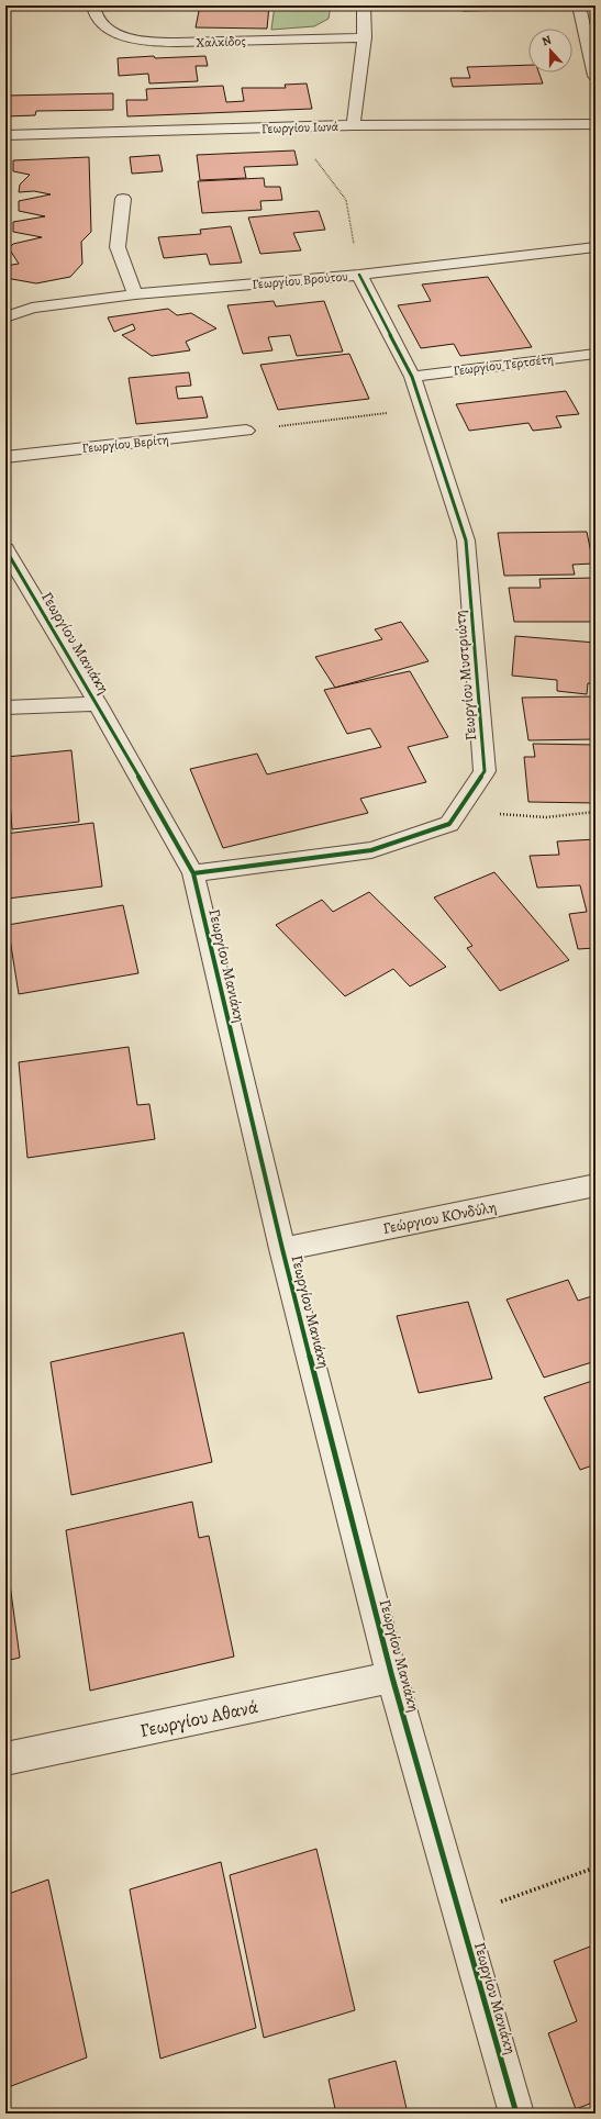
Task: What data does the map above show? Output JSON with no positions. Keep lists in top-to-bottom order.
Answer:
{
  "streets": {
    "street": [
      "Χαλκίδος",
      "Γεωργίου Ιωνά",
      "Γεωργίου Βρούτου",
      "Γεωργίου Τερτσέτη",
      "Γεωργίου Βερίτη",
      "Γεωργίου Μανιάκη",
      "Γεωργίου Μυστριώτη",
      "Γεώργιου ΚΟνδύλη",
      "Γεωργίου Αθανά"
    ]
  },
  "crossings": [
    ["Γεωργίου Βρούτου", "Γεωργίου Μυστριώτη"],
    ["Γεωργίου Τερτσέτη", "Γεωργίου Μυστριώτη"],
    ["Γεωργίου Μανιάκη", "Γεωργίου Μυστριώτη"],
    ["Γεωργίου Μανιάκη", "Γεώργιου ΚΟνδύλη"],
    ["Γεωργίου Μανιάκη", "Γεωργίου Αθανά"]
  ],
  "north": "top"
}
